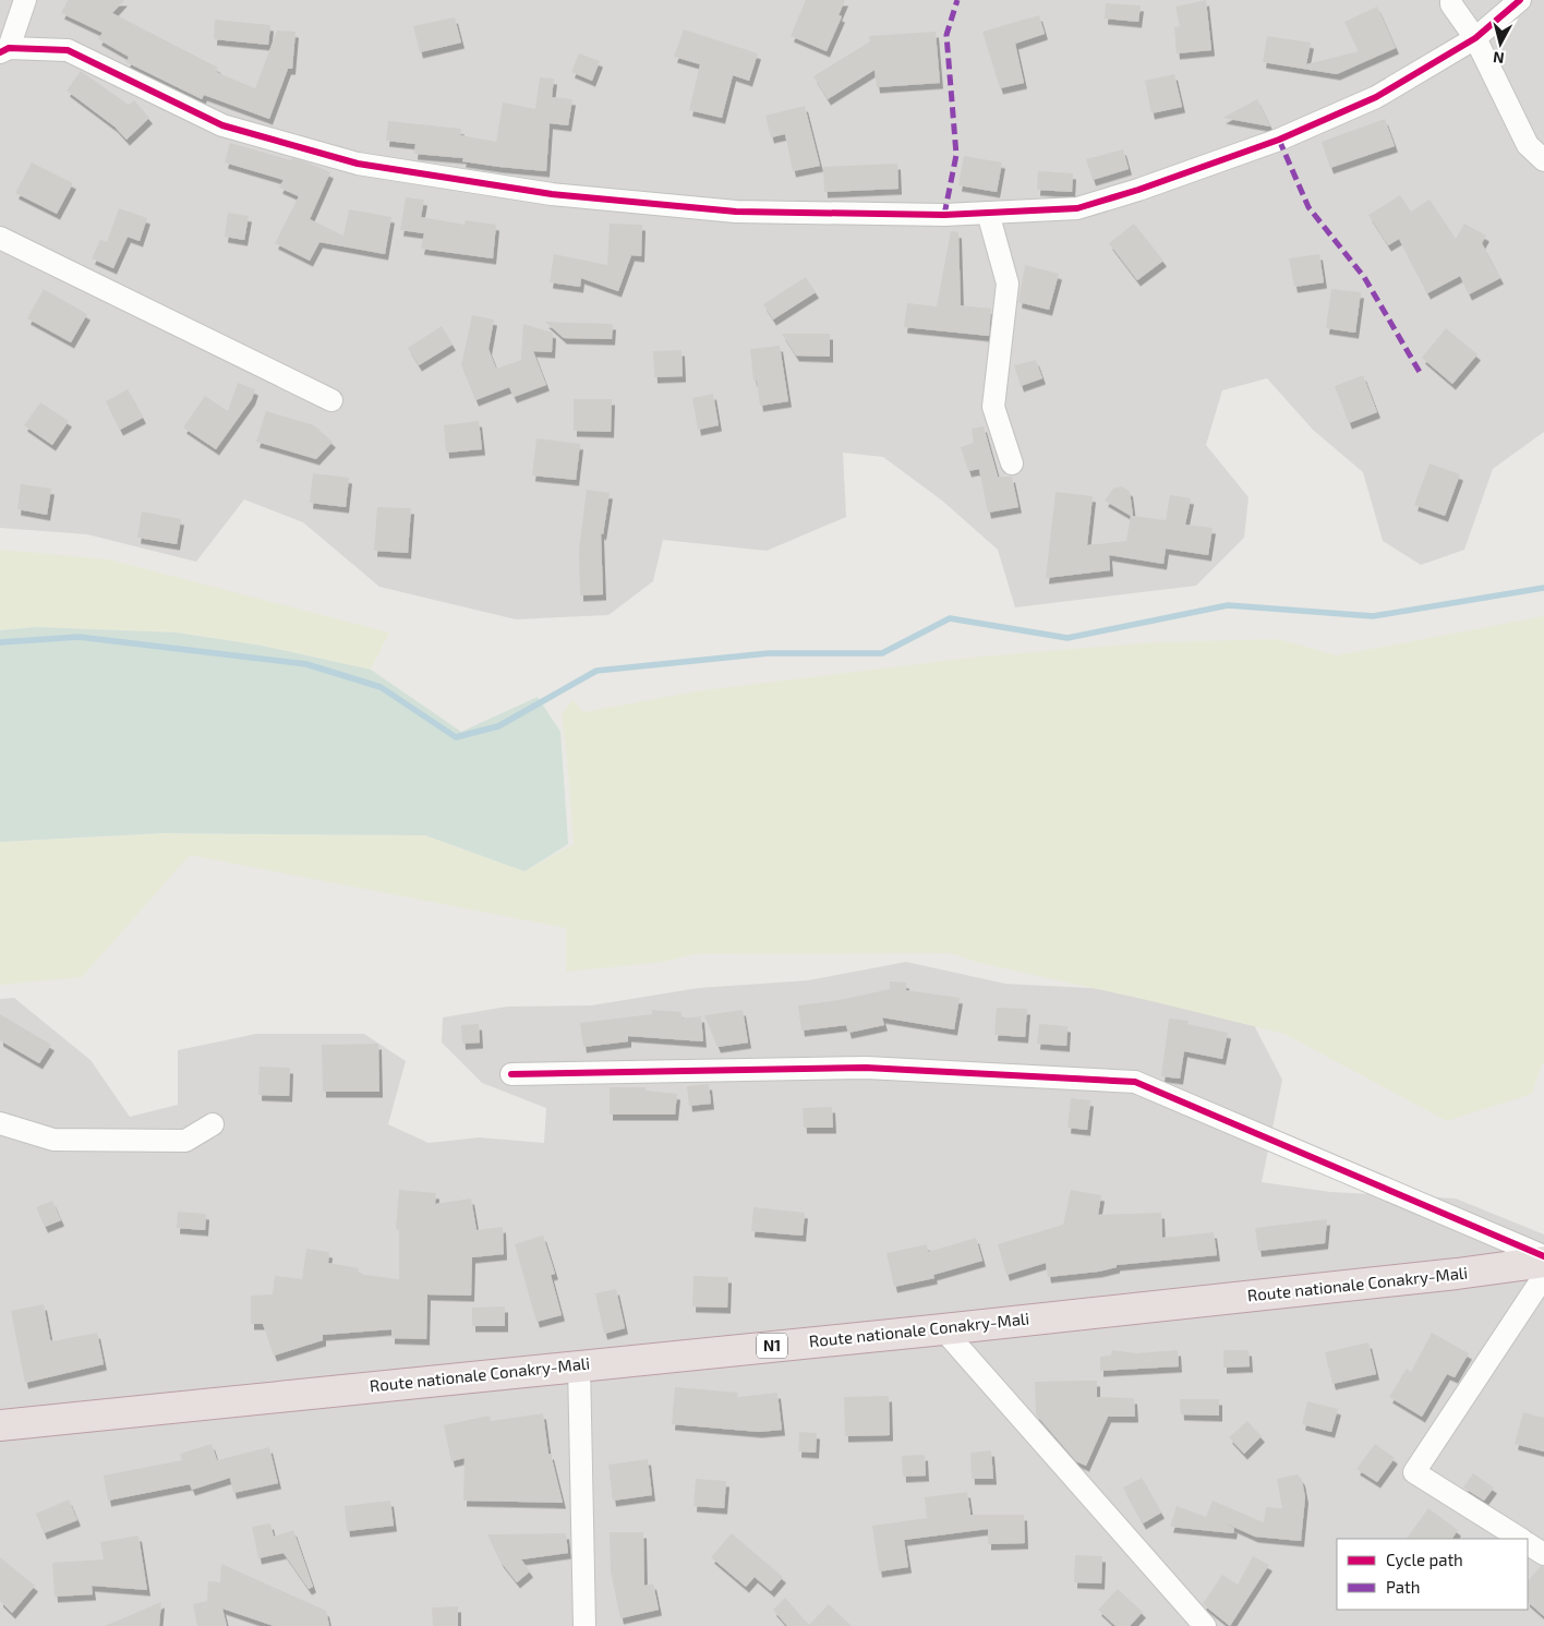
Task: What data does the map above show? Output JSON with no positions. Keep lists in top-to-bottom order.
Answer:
{
  "streets": {
    "highway": ["Route nationale Conakry-Mali", "N1"]
  },
  "legend": ["Cycle path", "Path"],
  "north": "bottom"
}
